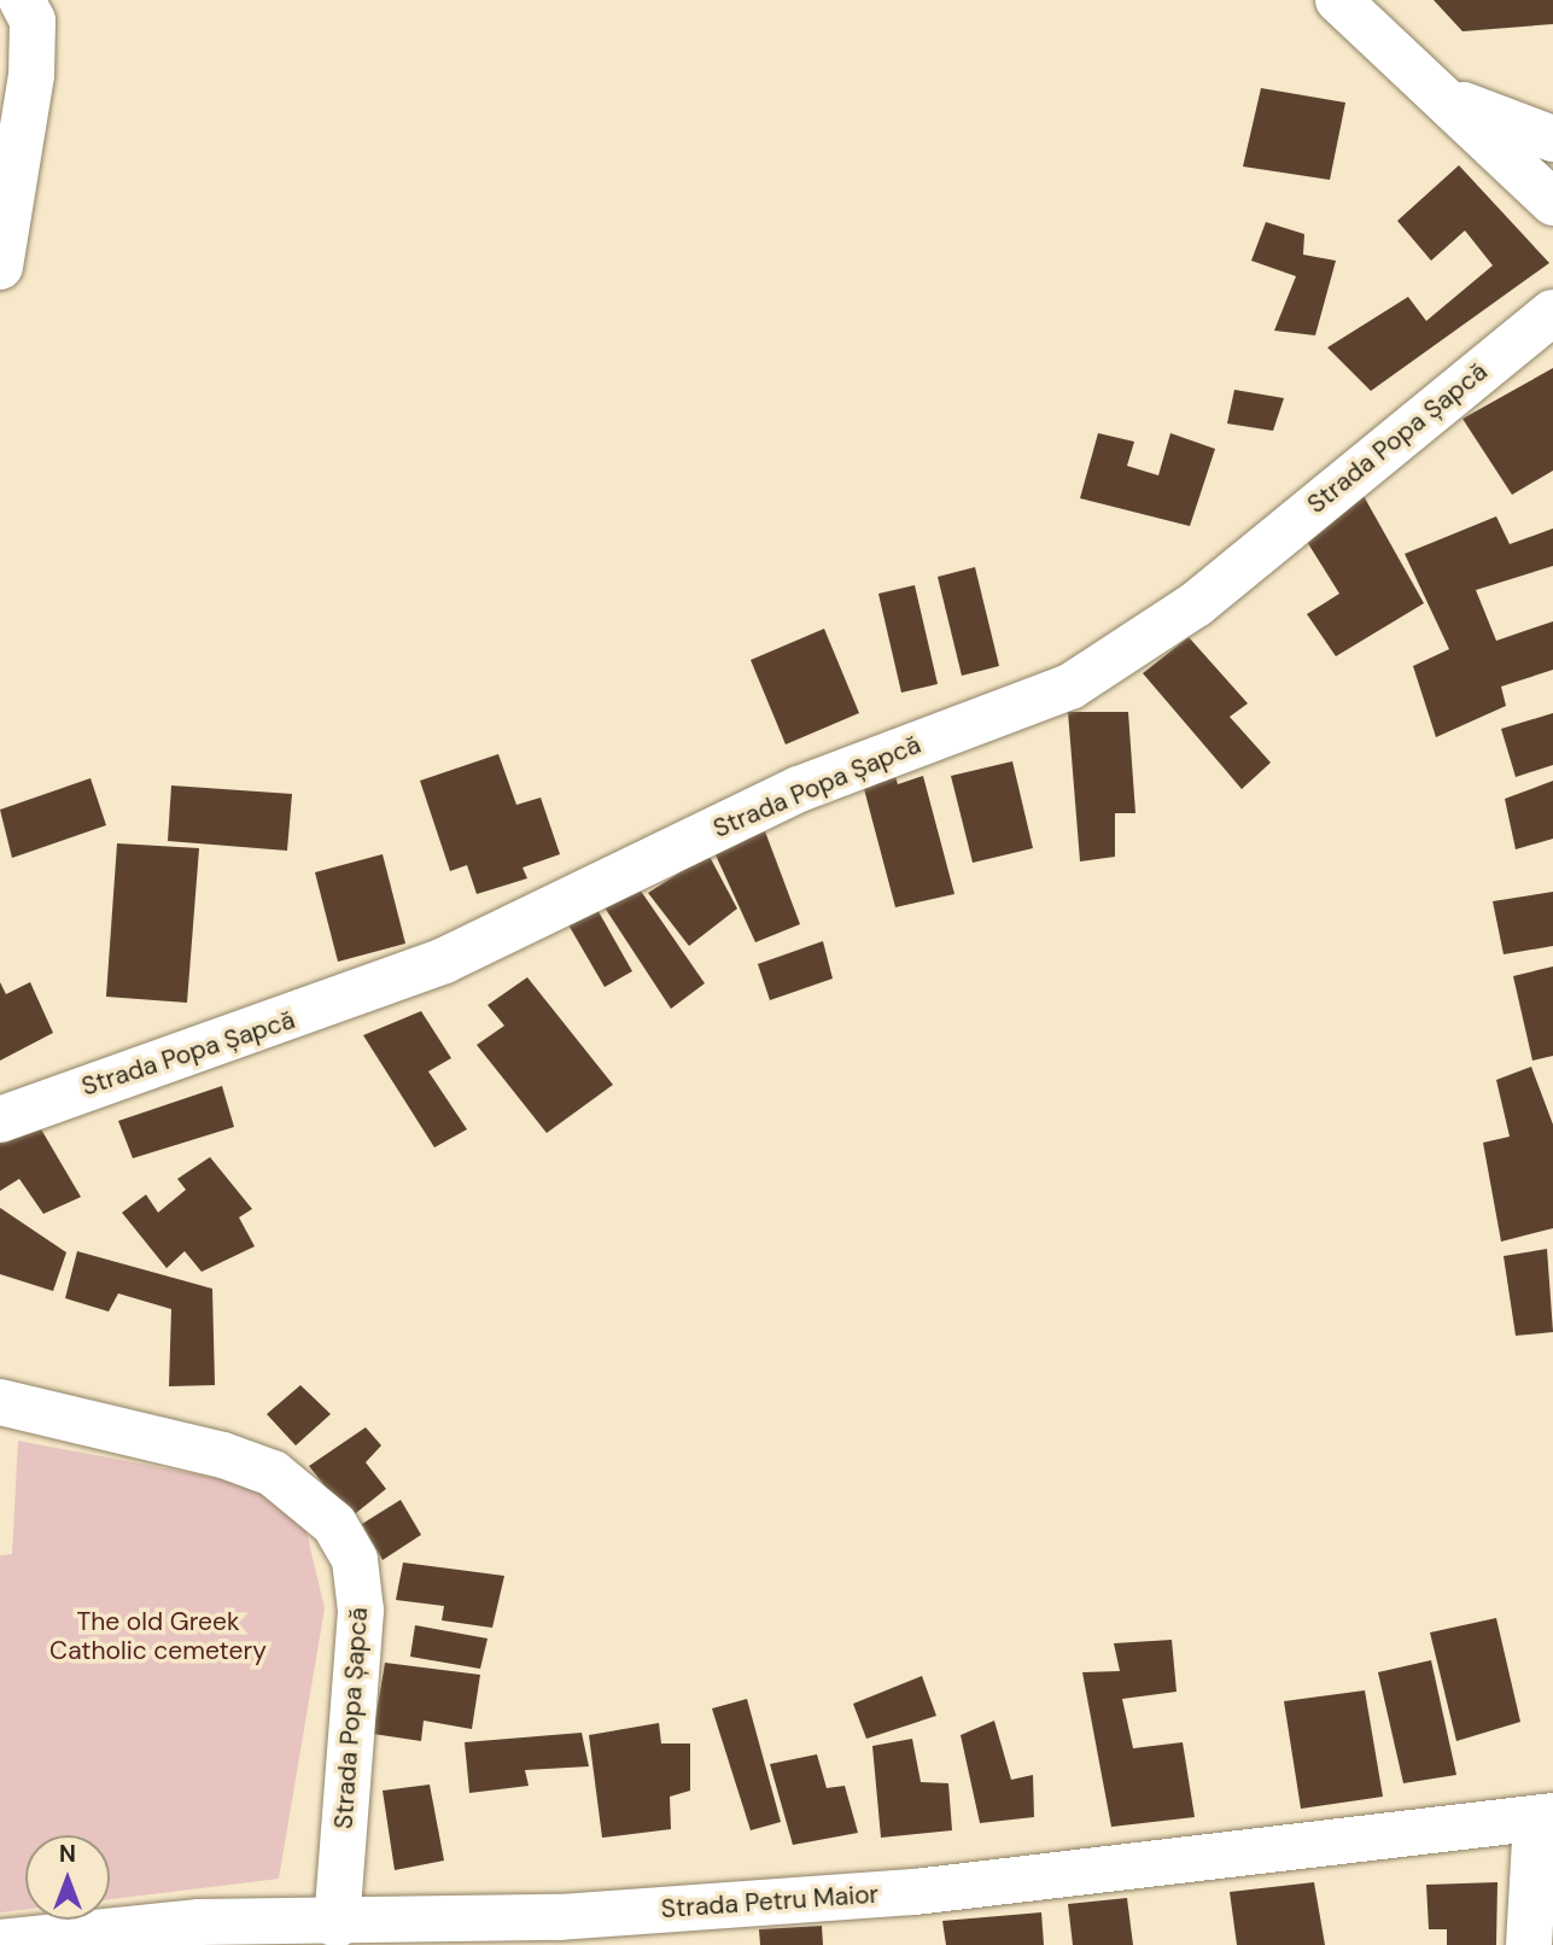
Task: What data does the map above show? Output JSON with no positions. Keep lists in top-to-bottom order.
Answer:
{
  "streets": {
    "street": ["Strada Popa Șapcă", "Strada Petru Maior"]
  },
  "crossings": [
    ["Strada Popa Șapcă", "Strada Petru Maior"]
  ],
  "parks": ["The old Greek Catholic cemetery"],
  "north": "top"
}
